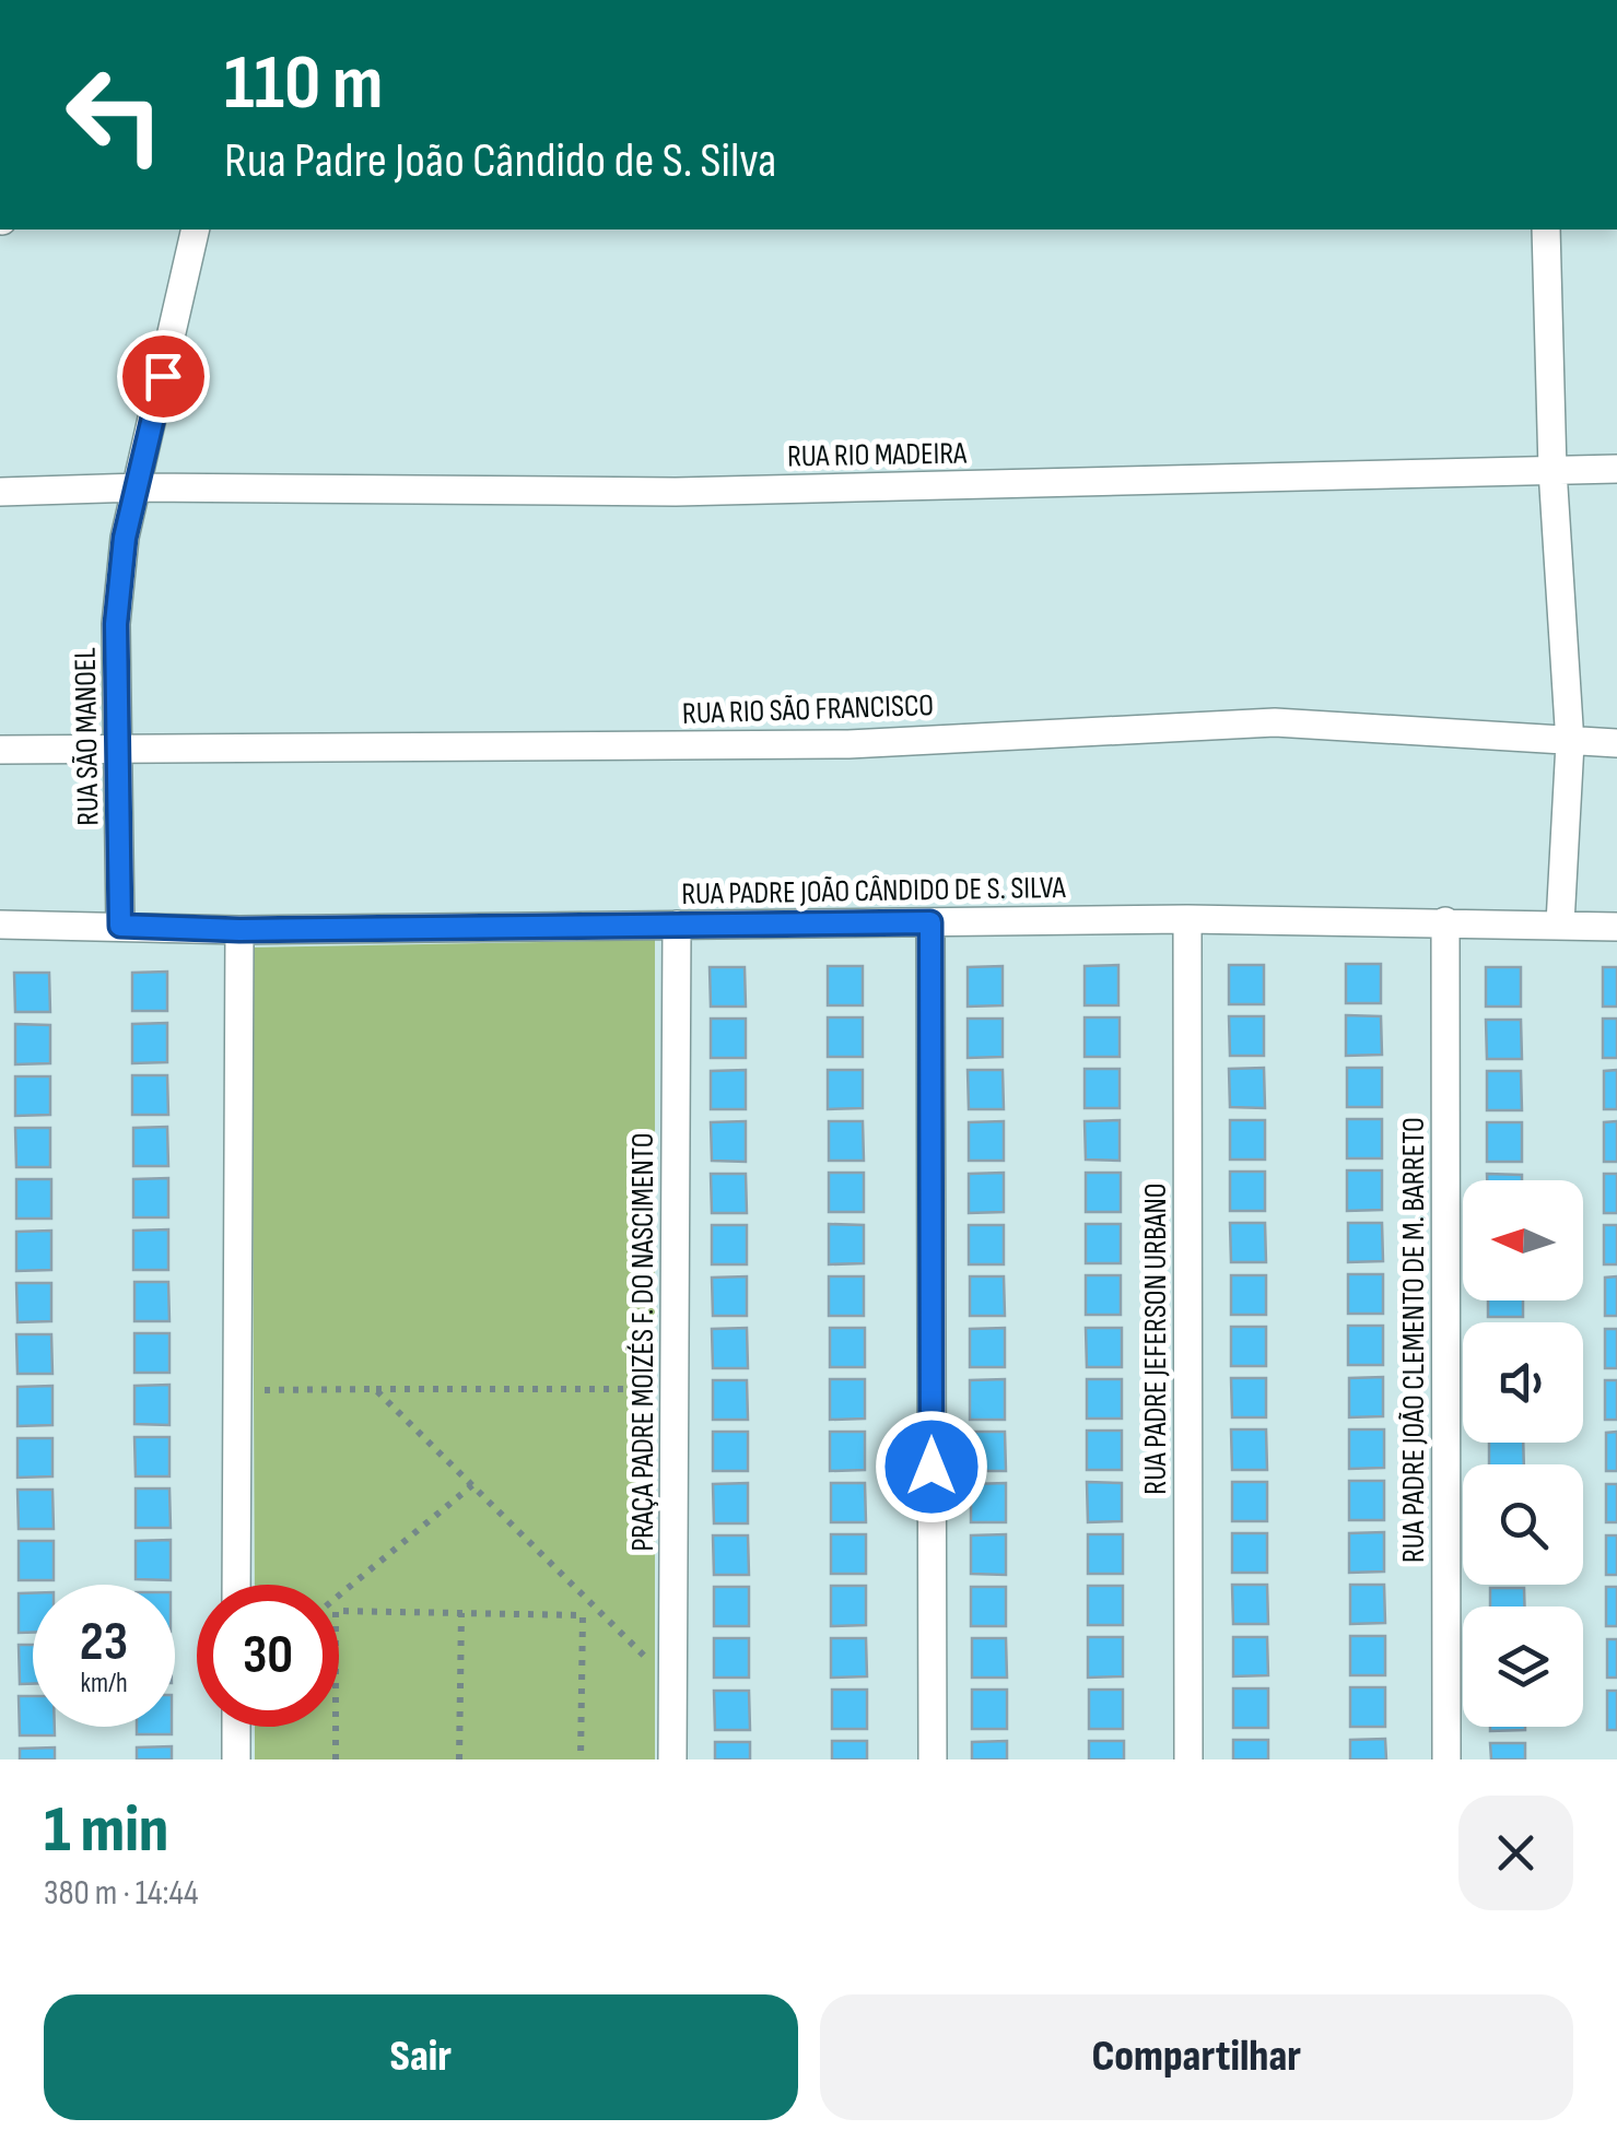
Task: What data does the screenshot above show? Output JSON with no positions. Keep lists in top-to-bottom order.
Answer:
{
  "streets": {
    "street": [
      "RUA RIO MADEIRA",
      "RUA RIO SÃO FRANCISCO",
      "RUA SÃO MANOEL",
      "RUA PADRE JOÃO CÂNDIDO DE S. SILVA",
      "RUA PADRE JEFERSON URBANO",
      "RUA PADRE JOÃO CLEMENTO DE M. BARRETO",
      "PRAÇA PADRE MOIZÉS F. DO NASCIMENTO"
    ]
  },
  "crossings": [
    ["RUA RIO MADEIRA", "RUA SÃO MANOEL"],
    ["RUA RIO SÃO FRANCISCO", "RUA SÃO MANOEL"],
    ["RUA SÃO MANOEL", "RUA PADRE JOÃO CÂNDIDO DE S. SILVA"],
    ["RUA PADRE JOÃO CÂNDIDO DE S. SILVA", "RUA PADRE JEFERSON URBANO"],
    ["RUA PADRE JOÃO CÂNDIDO DE S. SILVA", "RUA PADRE JOÃO CLEMENTO DE M. BARRETO"],
    ["RUA PADRE JOÃO CÂNDIDO DE S. SILVA", "PRAÇA PADRE MOIZÉS F. DO NASCIMENTO"]
  ],
  "north": "left",
  "page": {
    "turn": ["110 m", "Rua Padre João Cândido de S. Silva"],
    "speed": "23 km/h",
    "limit": "30",
    "heading": ["1 min", "380 m · 14:44"],
    "buttons": ["Sair", "Compartilhar"]
  }
}
